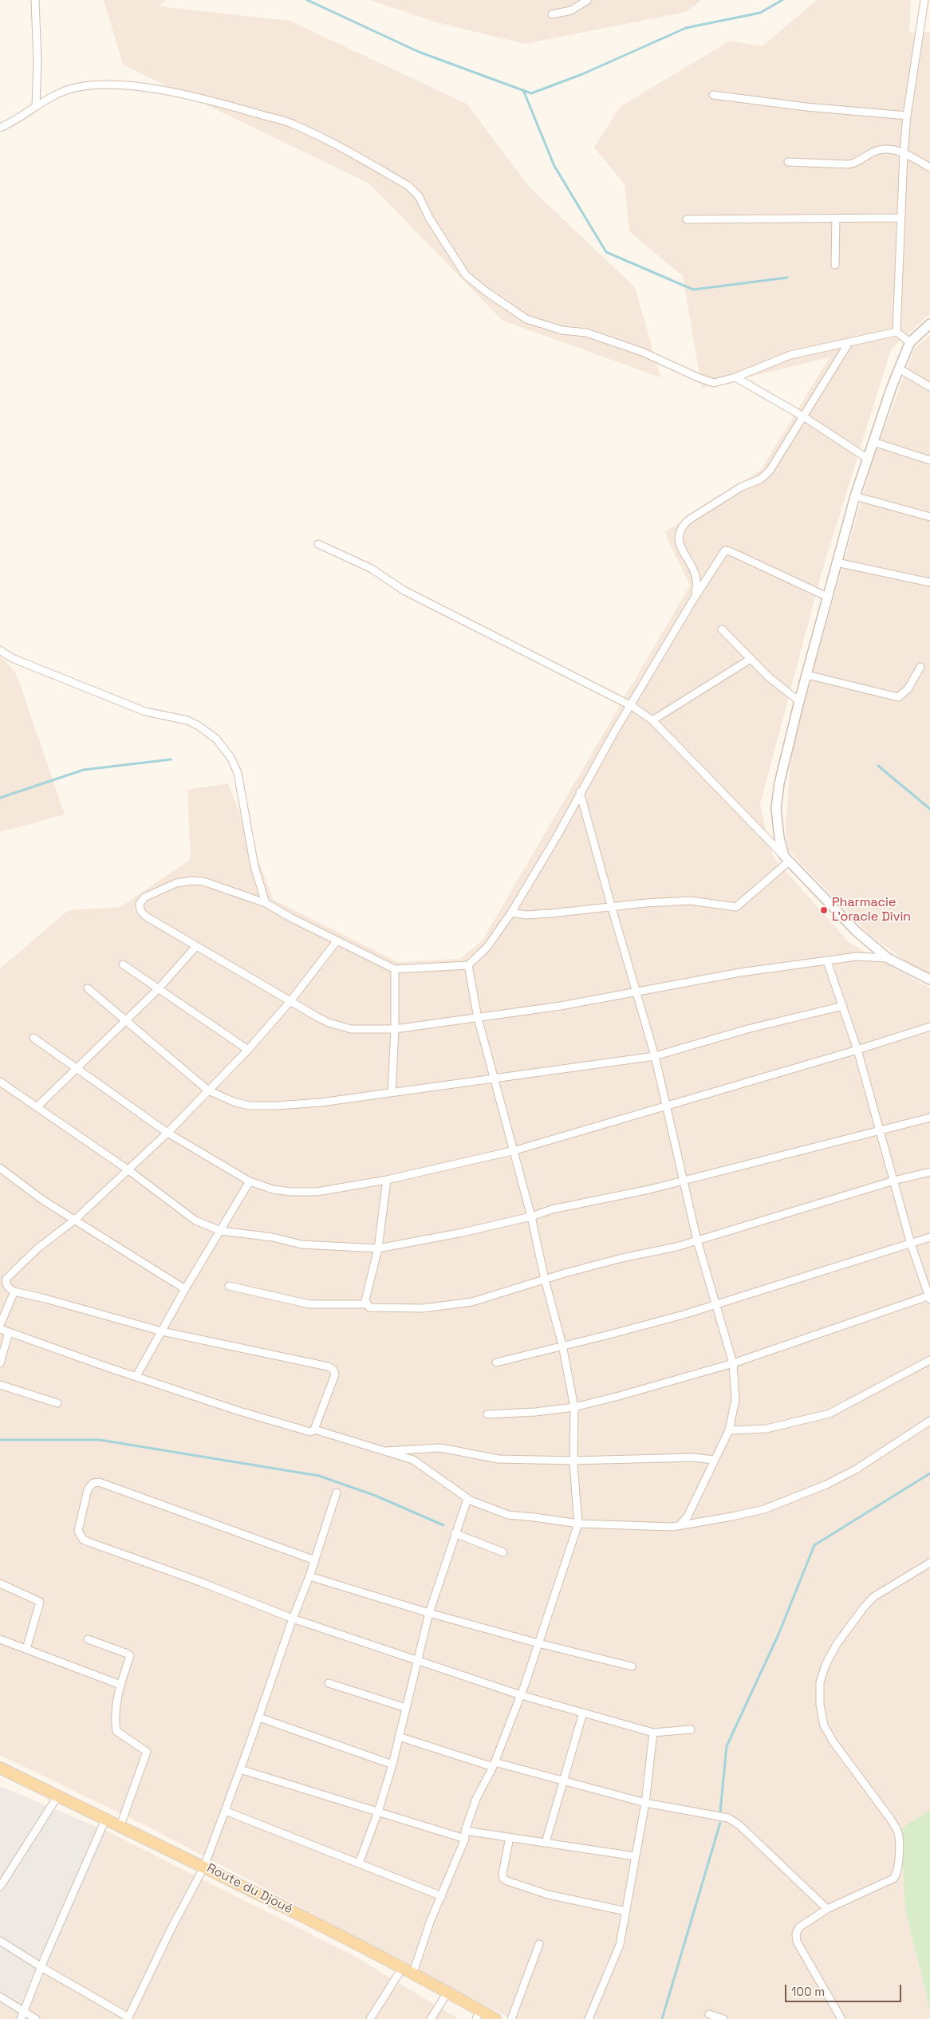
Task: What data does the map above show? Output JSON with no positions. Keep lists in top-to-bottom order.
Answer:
{
  "streets": {
    "main road": ["Route du Djoué"]
  },
  "places": ["Pharmacie L'oracle Divin"],
  "scale_bar": "100 m"
}
